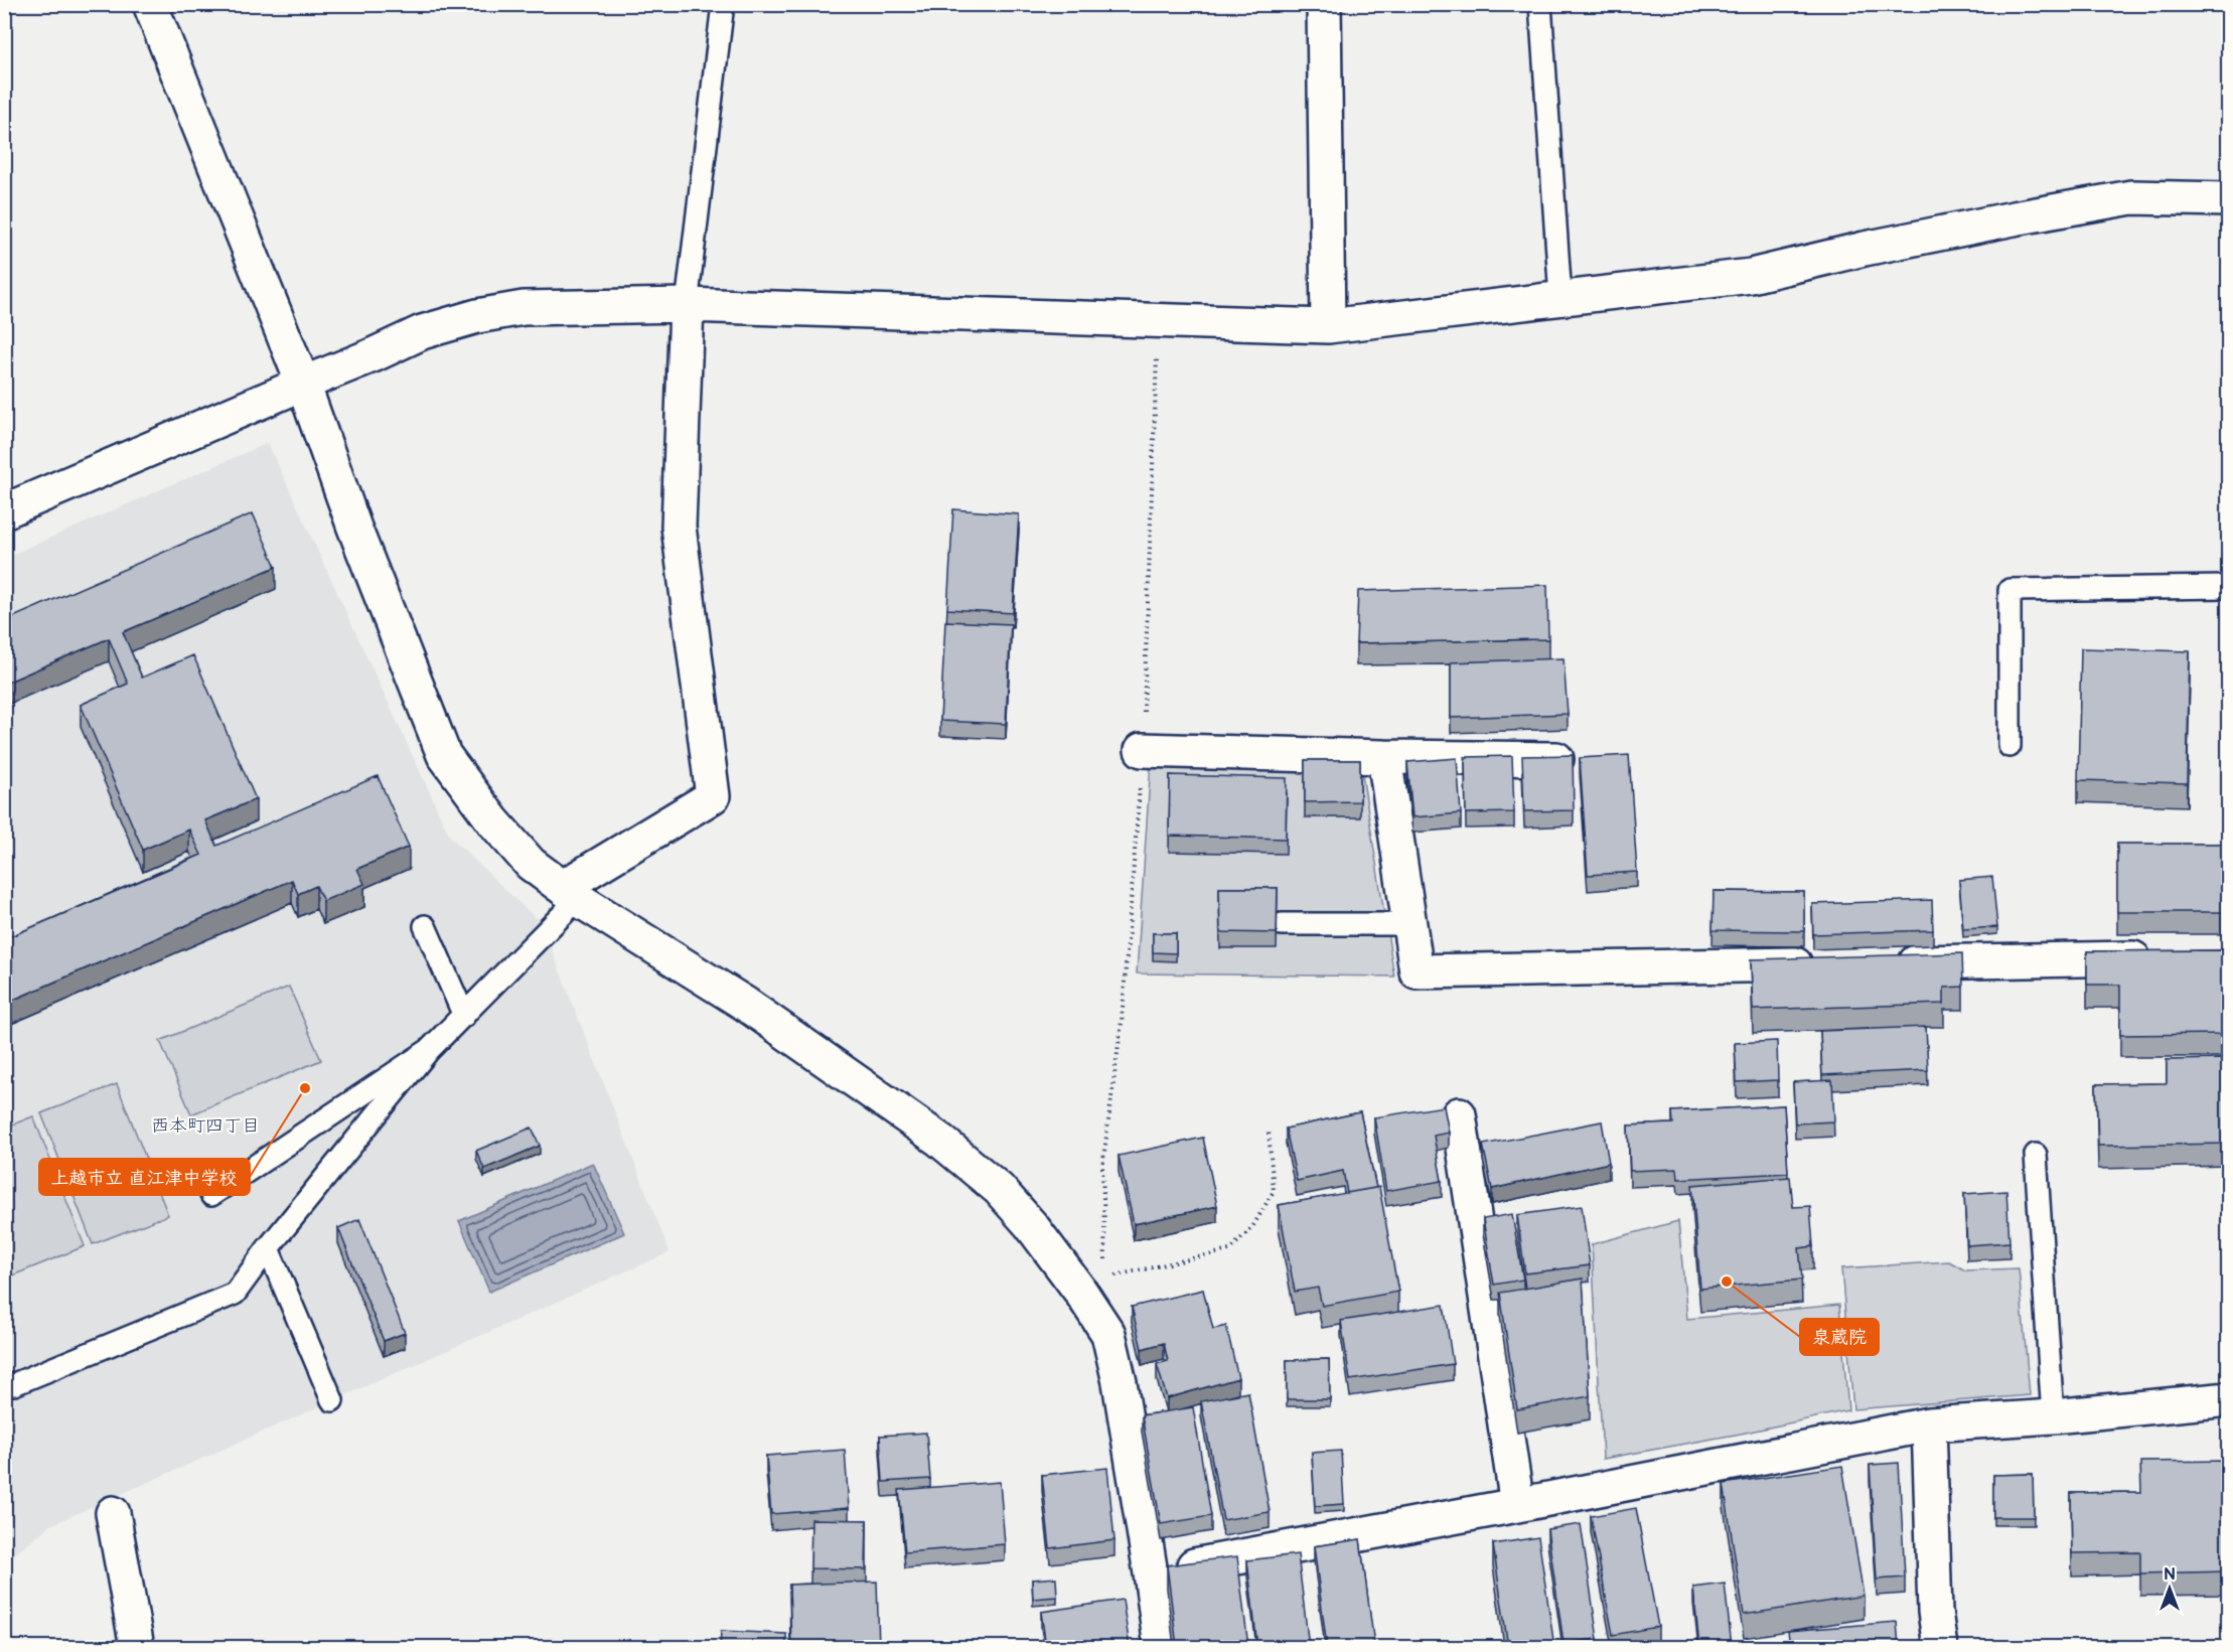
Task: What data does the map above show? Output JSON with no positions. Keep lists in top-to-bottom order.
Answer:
{
  "districts": ["西本町四丁目"],
  "places": ["上越市立 直江津中学校", "泉蔵院"],
  "north": "top"
}
